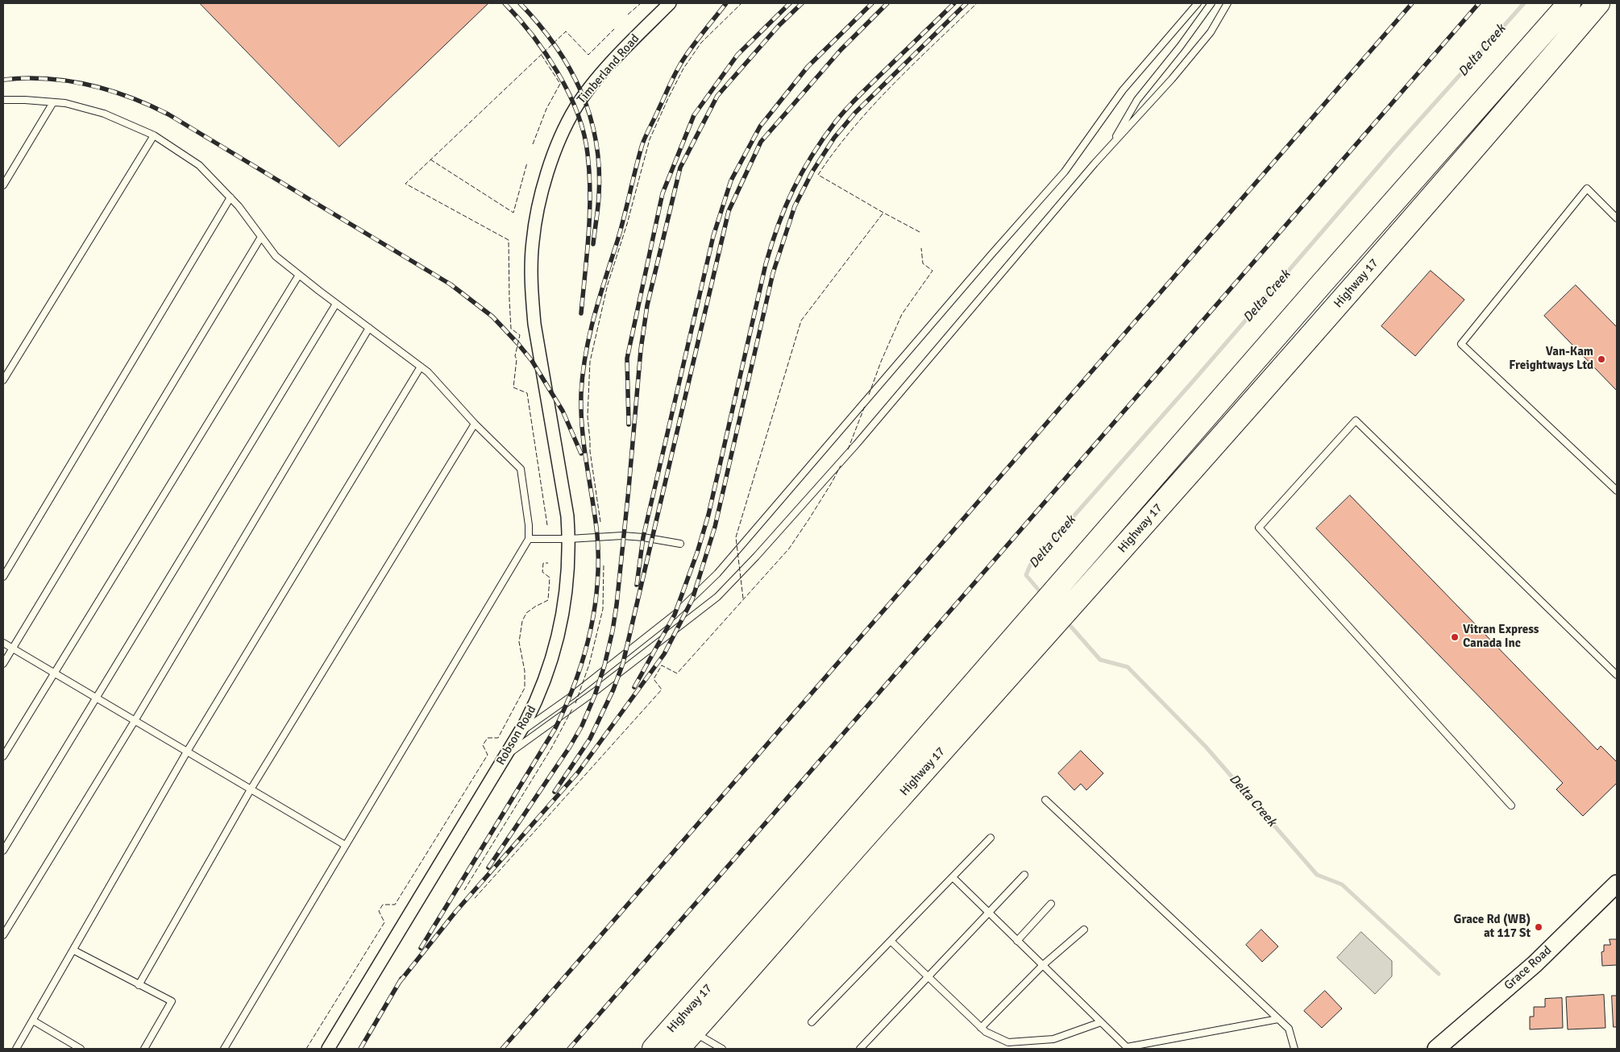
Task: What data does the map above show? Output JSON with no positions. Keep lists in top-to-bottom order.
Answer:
{
  "streets": {
    "highway": ["Highway 17"],
    "street": ["Timberland Road", "Robson Road", "Grace Road"]
  },
  "crossings": [
    ["Timberland Road", "Robson Road"]
  ],
  "water": ["Delta Creek"],
  "places": ["Van-Kam Freightways Ltd", "Vitran Express Canada Inc", "Grace Rd (WB) at 117 St"]
}
